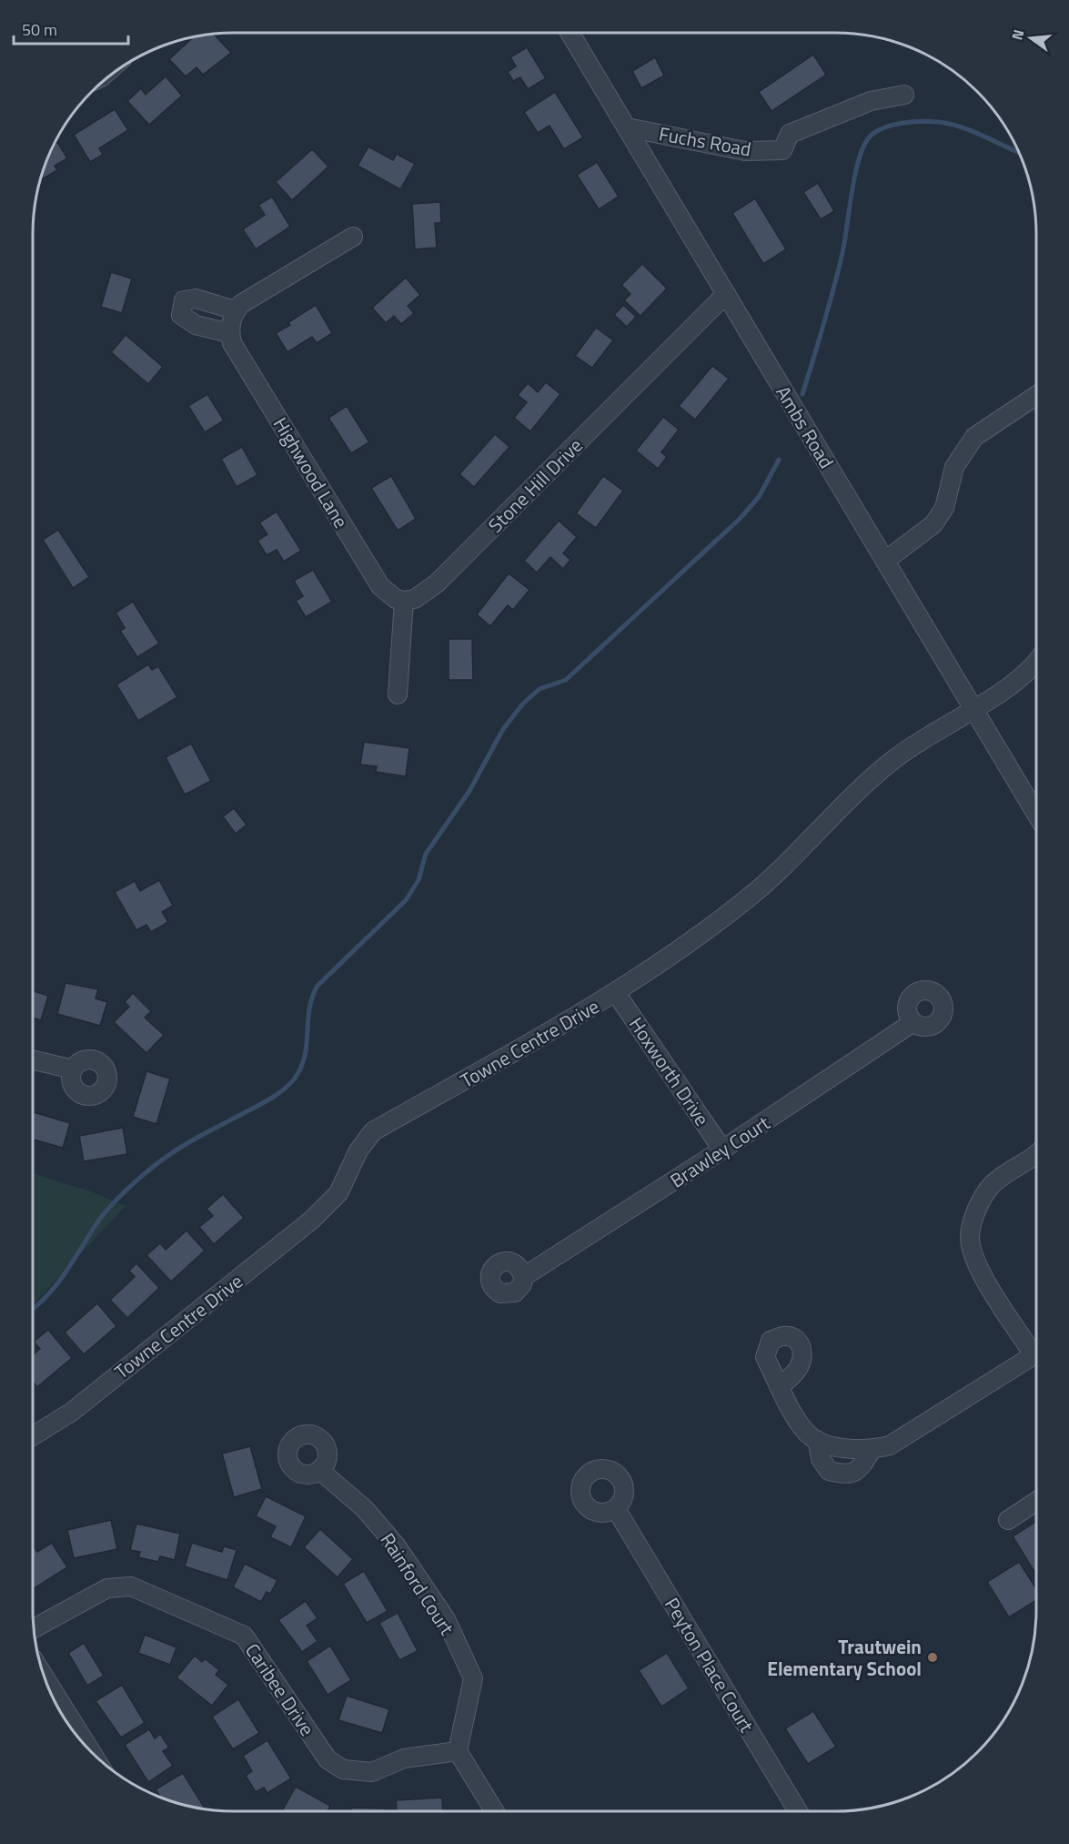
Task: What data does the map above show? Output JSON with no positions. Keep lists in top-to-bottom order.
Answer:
{
  "streets": {
    "street": [
      "Fuchs Road",
      "Ambs Road",
      "Highwood Lane",
      "Stone Hill Drive",
      "Towne Centre Drive",
      "Hoxworth Drive",
      "Brawley Court",
      "Rainford Court",
      "Peyton Place Court",
      "Caribee Drive"
    ]
  },
  "crossings": [
    ["Fuchs Road", "Ambs Road"],
    ["Ambs Road", "Stone Hill Drive"],
    ["Ambs Road", "Towne Centre Drive"],
    ["Highwood Lane", "Stone Hill Drive"],
    ["Towne Centre Drive", "Hoxworth Drive"],
    ["Hoxworth Drive", "Brawley Court"],
    ["Rainford Court", "Caribee Drive"]
  ],
  "places": ["Trautwein Elementary School"],
  "scale_bar": "50 m",
  "north": "left"
}
